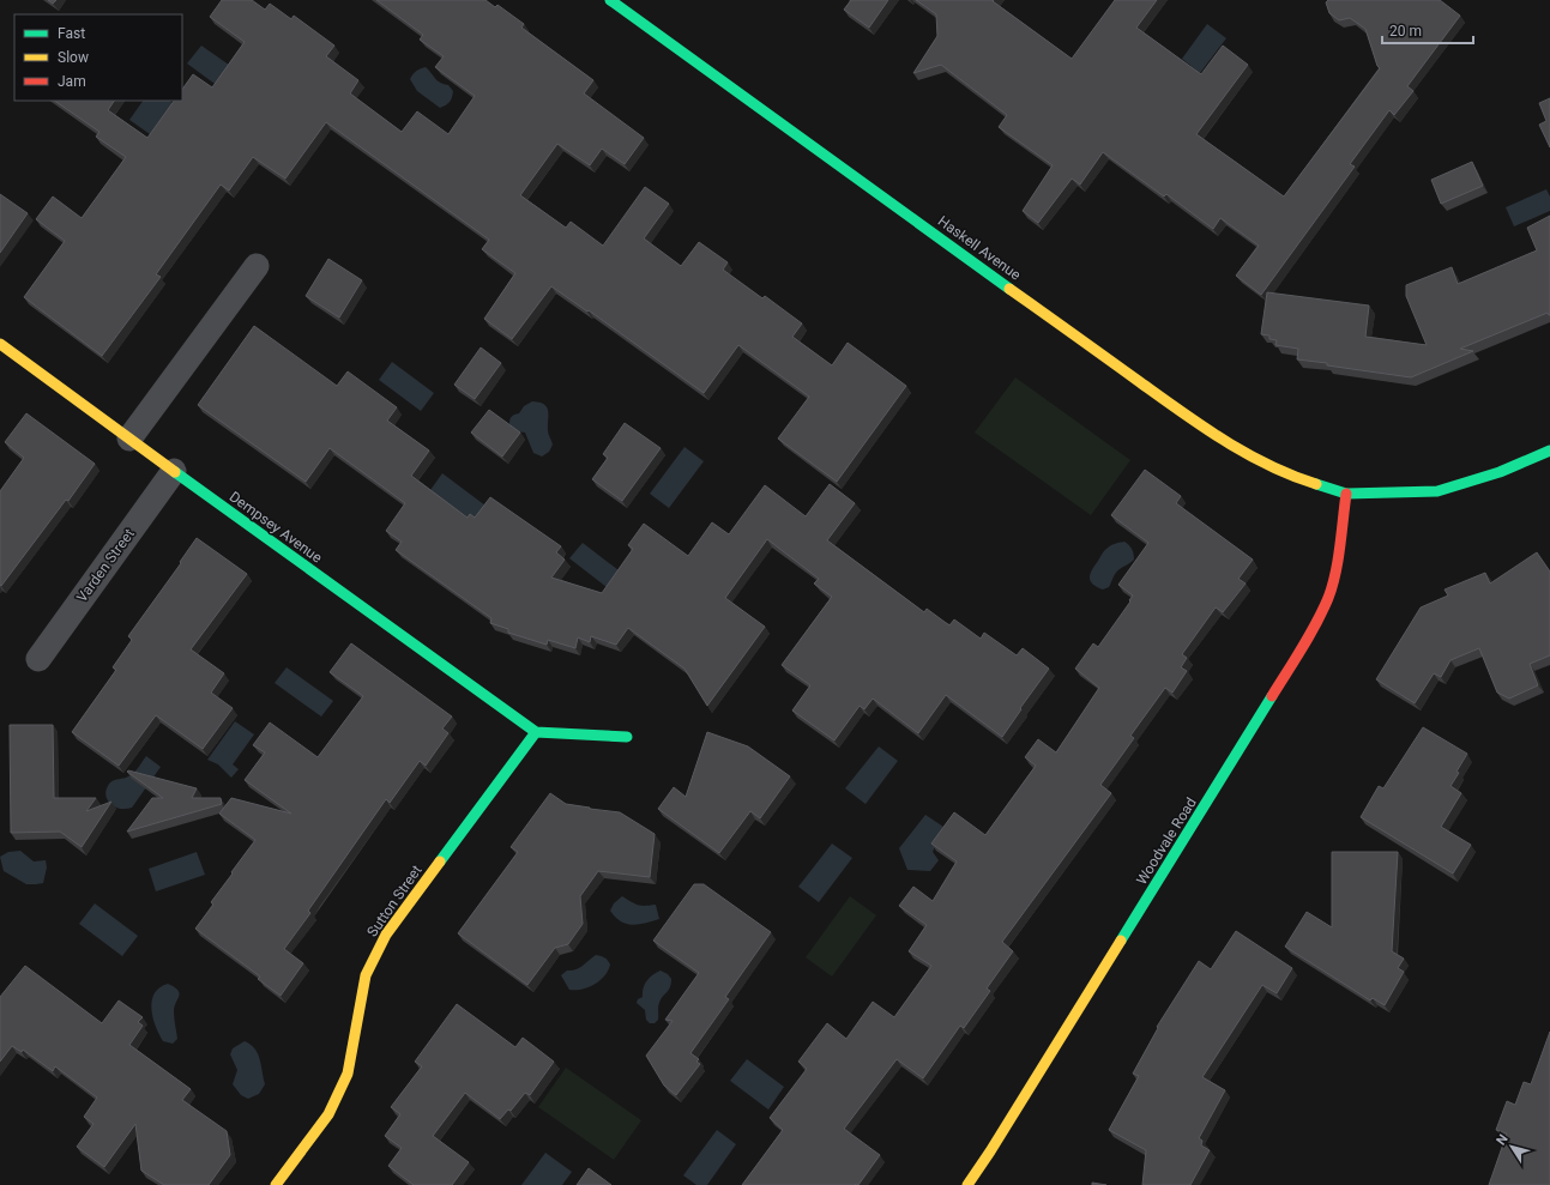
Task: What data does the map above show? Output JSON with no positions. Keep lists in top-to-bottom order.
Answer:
{
  "streets": {
    "street": [
      "Haskell Avenue",
      "Dempsey Avenue",
      "Varden Street",
      "Woodvale Road",
      "Sutton Street"
    ]
  },
  "crossings": [
    ["Haskell Avenue", "Woodvale Road"],
    ["Dempsey Avenue", "Varden Street"],
    ["Dempsey Avenue", "Sutton Street"]
  ],
  "legend": ["Fast", "Slow", "Jam"],
  "scale_bar": "20 m",
  "north": "top left"
}
